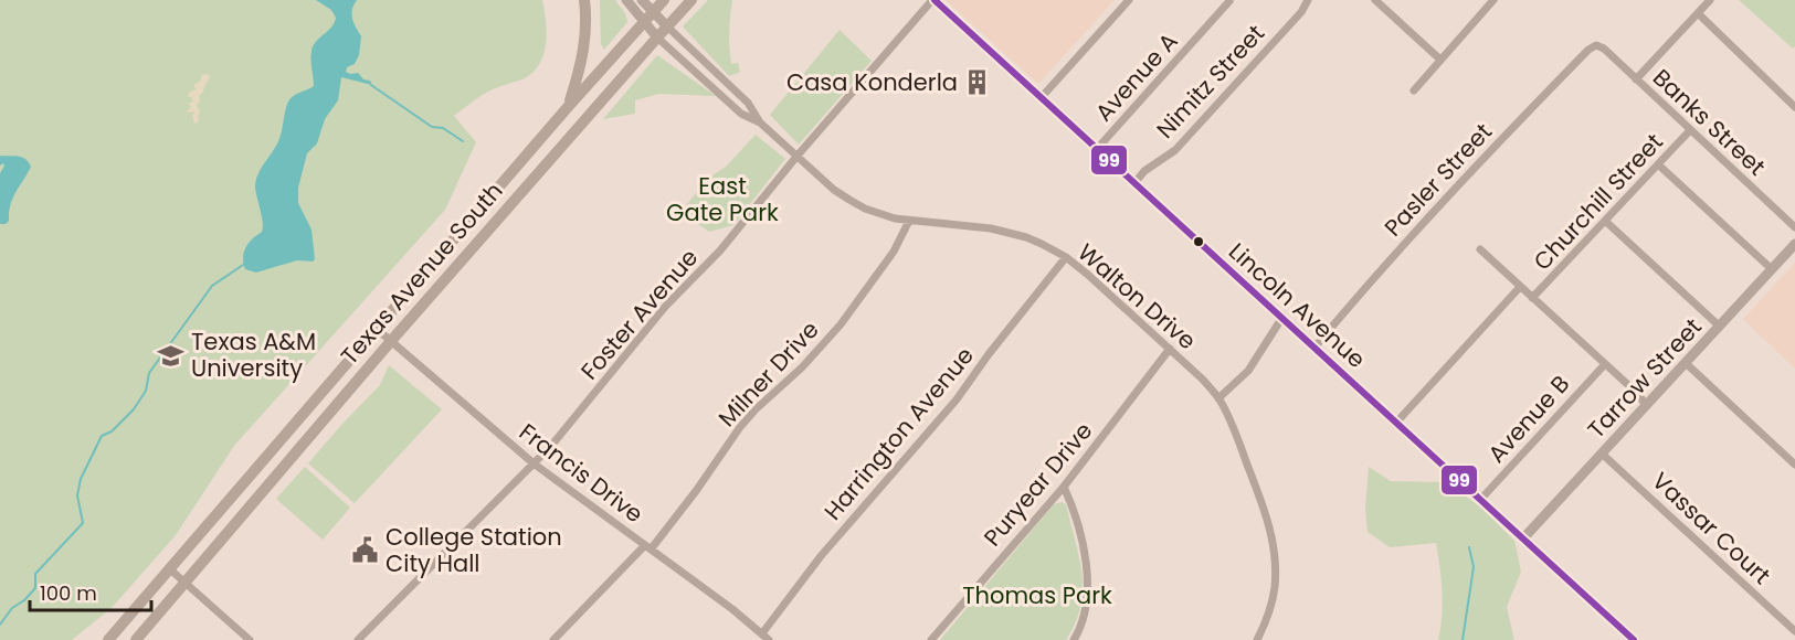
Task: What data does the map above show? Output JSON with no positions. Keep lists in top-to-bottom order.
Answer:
{
  "streets": {
    "main road": ["Texas Avenue South"],
    "street": [
      "Avenue A",
      "Nimitz Street",
      "Banks Street",
      "Pasler Street",
      "Churchill Street",
      "Walton Drive",
      "Lincoln Avenue",
      "Foster Avenue",
      "Milner Drive",
      "Tarrow Street",
      "Avenue B",
      "Harrington Avenue",
      "Francis Drive",
      "Puryear Drive",
      "Vassar Court"
    ]
  },
  "crossings": [
    ["Avenue A", "Lincoln Avenue"],
    ["Nimitz Street", "Lincoln Avenue"],
    ["Banks Street", "Pasler Street"],
    ["Banks Street", "Churchill Street"],
    ["Pasler Street", "Lincoln Avenue"],
    ["Churchill Street", "Lincoln Avenue"],
    ["Texas Avenue South", "Walton Drive"],
    ["Texas Avenue South", "Francis Drive"],
    ["Walton Drive", "Foster Avenue"],
    ["Walton Drive", "Milner Drive"],
    ["Walton Drive", "Harrington Avenue"],
    ["Walton Drive", "Puryear Drive"],
    ["Lincoln Avenue", "Foster Avenue"],
    ["Lincoln Avenue", "Tarrow Street"],
    ["Lincoln Avenue", "Avenue B"],
    ["Foster Avenue", "Francis Drive"],
    ["Milner Drive", "Francis Drive"],
    ["Tarrow Street", "Vassar Court"],
    ["Harrington Avenue", "Francis Drive"]
  ],
  "parks": ["East Gate Park", "Thomas Park"],
  "places": {
    "building": ["Casa Konderla"],
    "school or university": ["Texas A&M University"],
    "public building": ["College Station City Hall"]
  },
  "lines": ["transit line 99"],
  "scale_bar": "100 m"
}
